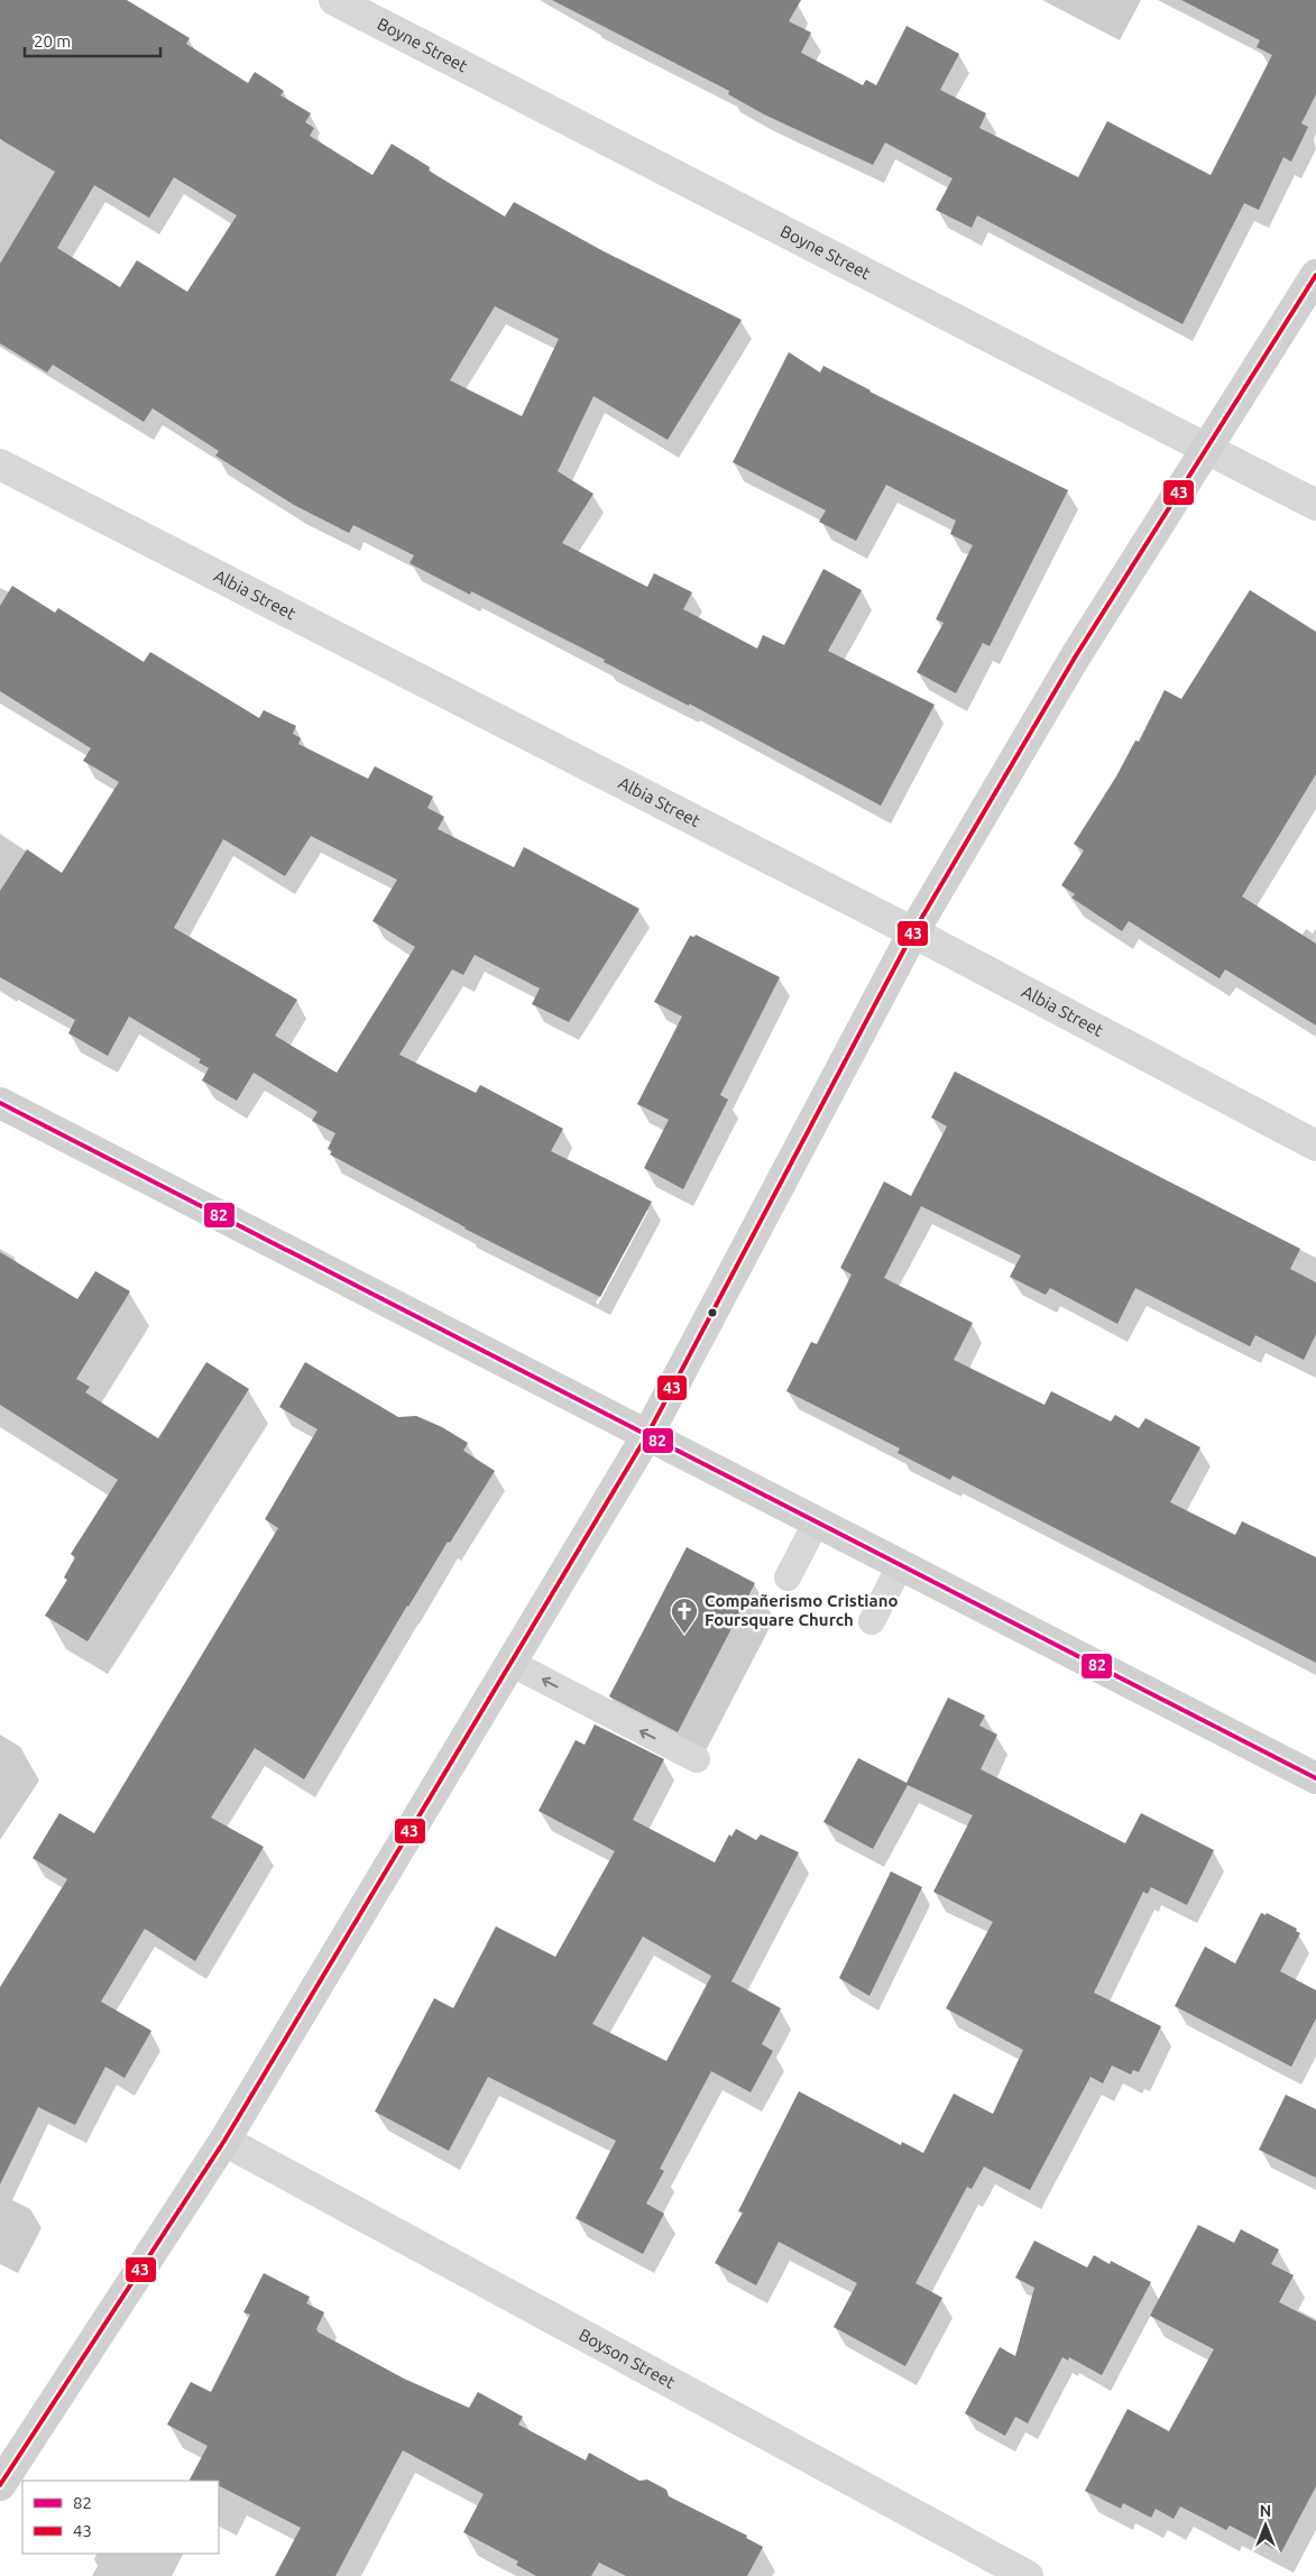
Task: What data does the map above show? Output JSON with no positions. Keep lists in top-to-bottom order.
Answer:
{
  "streets": {
    "street": ["Boyne Street", "Albia Street", "Boyson Street"]
  },
  "places": {
    "church": ["Compañerismo Cristiano Foursquare Church"]
  },
  "lines": ["transit line 43", "transit line 82"],
  "legend": ["82", "43"],
  "scale_bar": "20 m",
  "north": "top"
}
